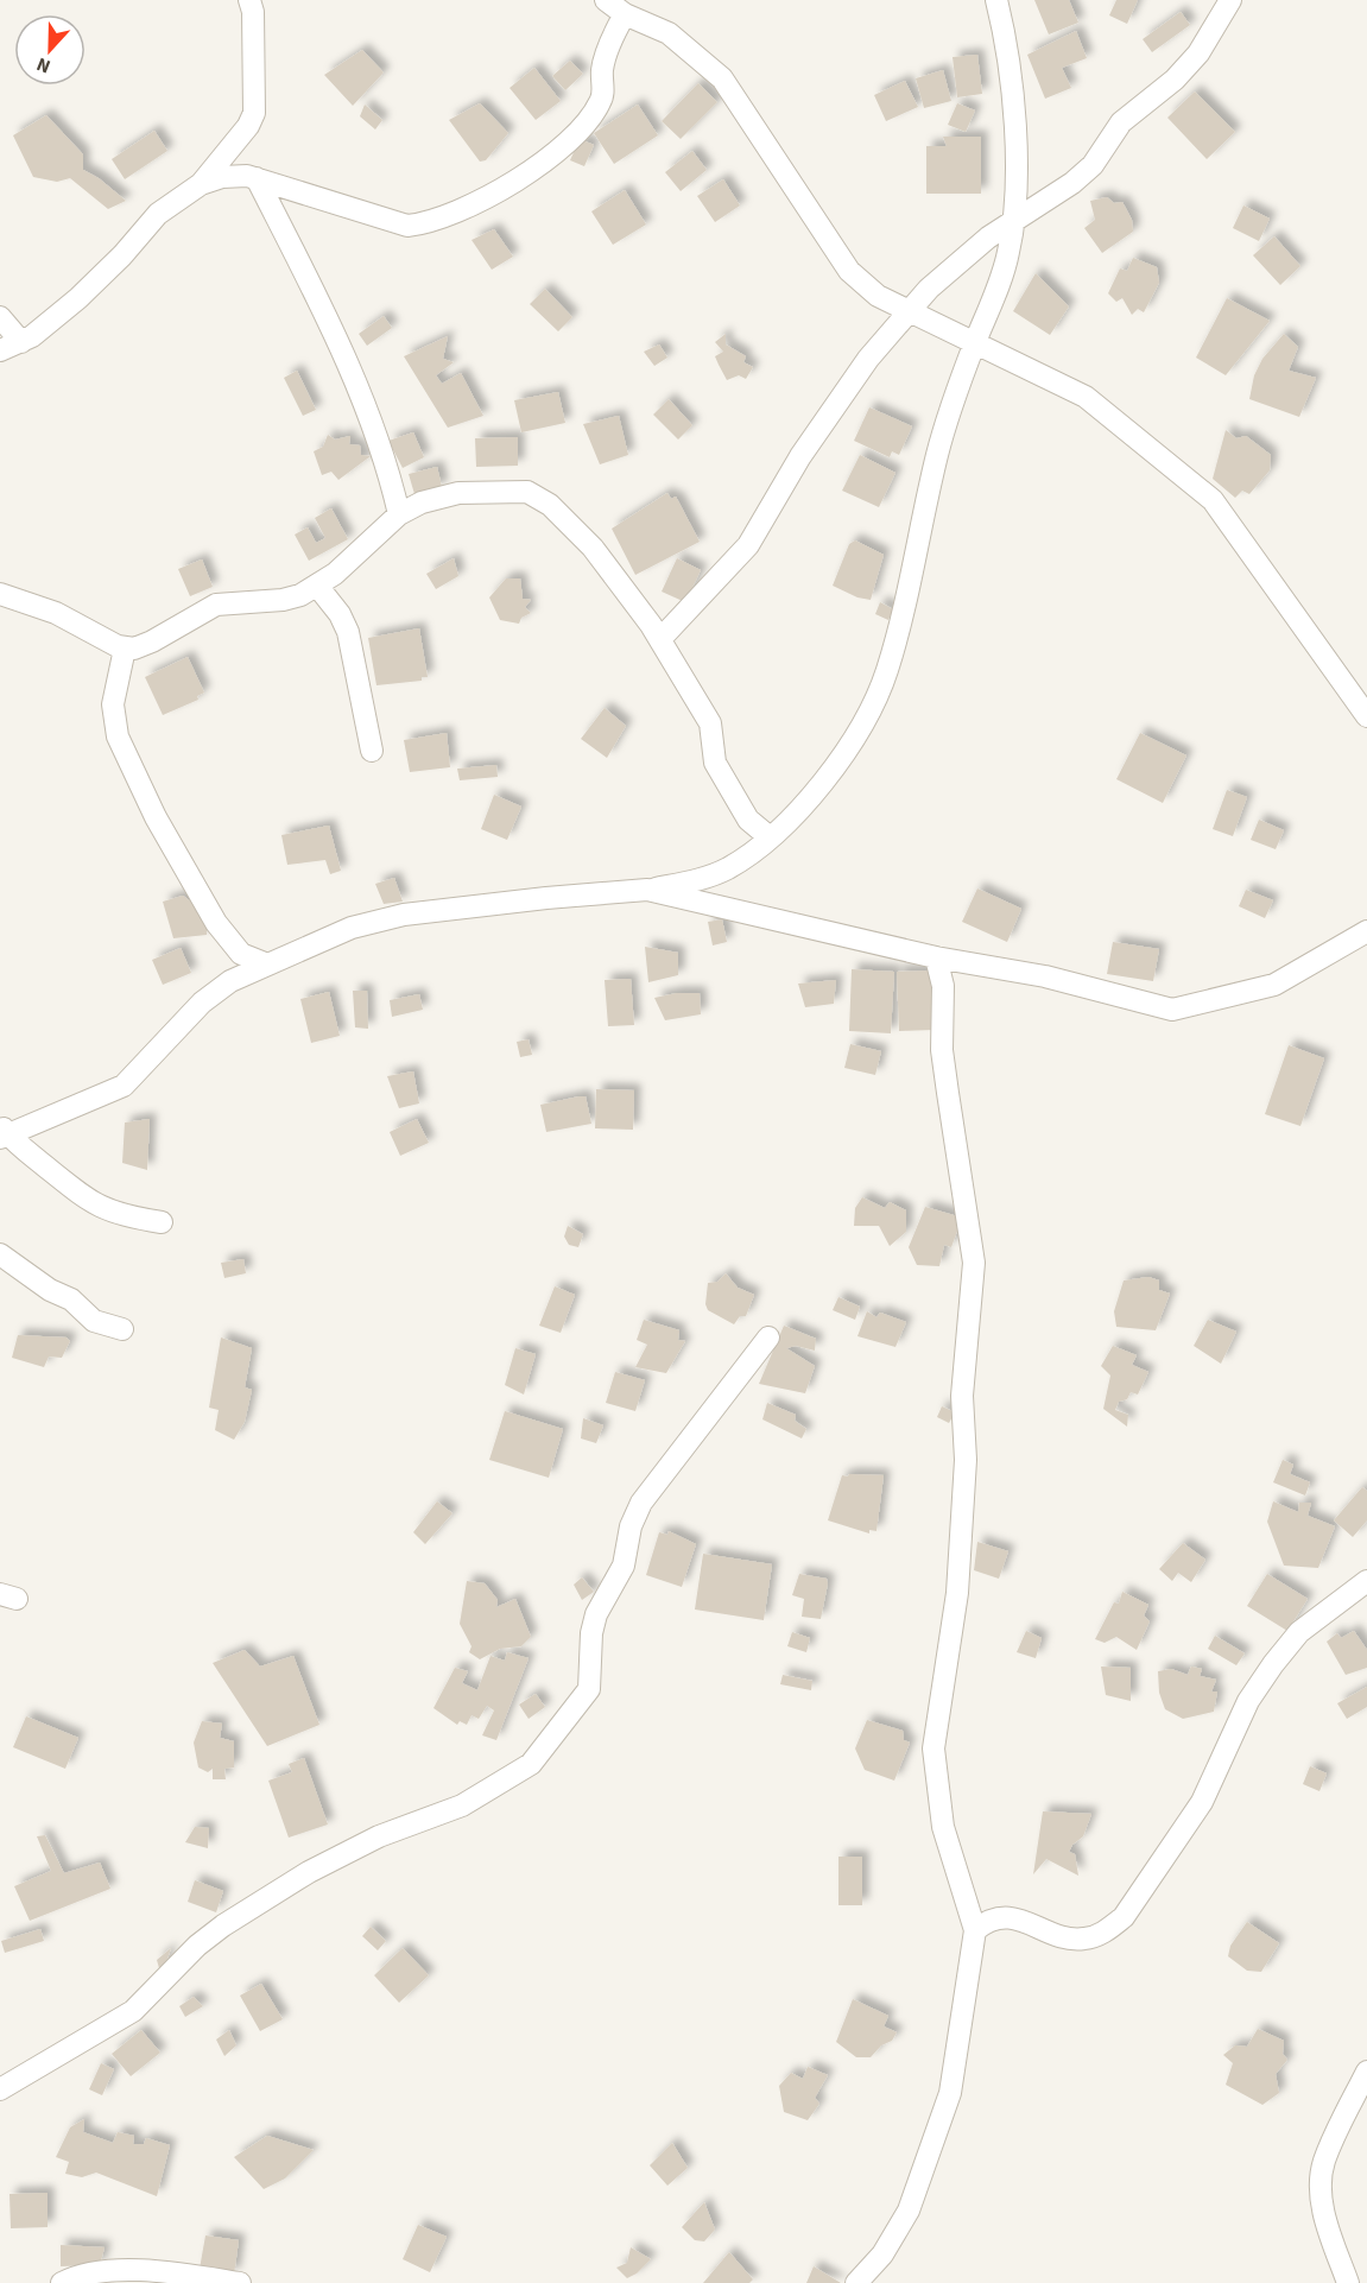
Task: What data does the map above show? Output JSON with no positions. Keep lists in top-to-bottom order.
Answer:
{
  "north": "bottom"
}
